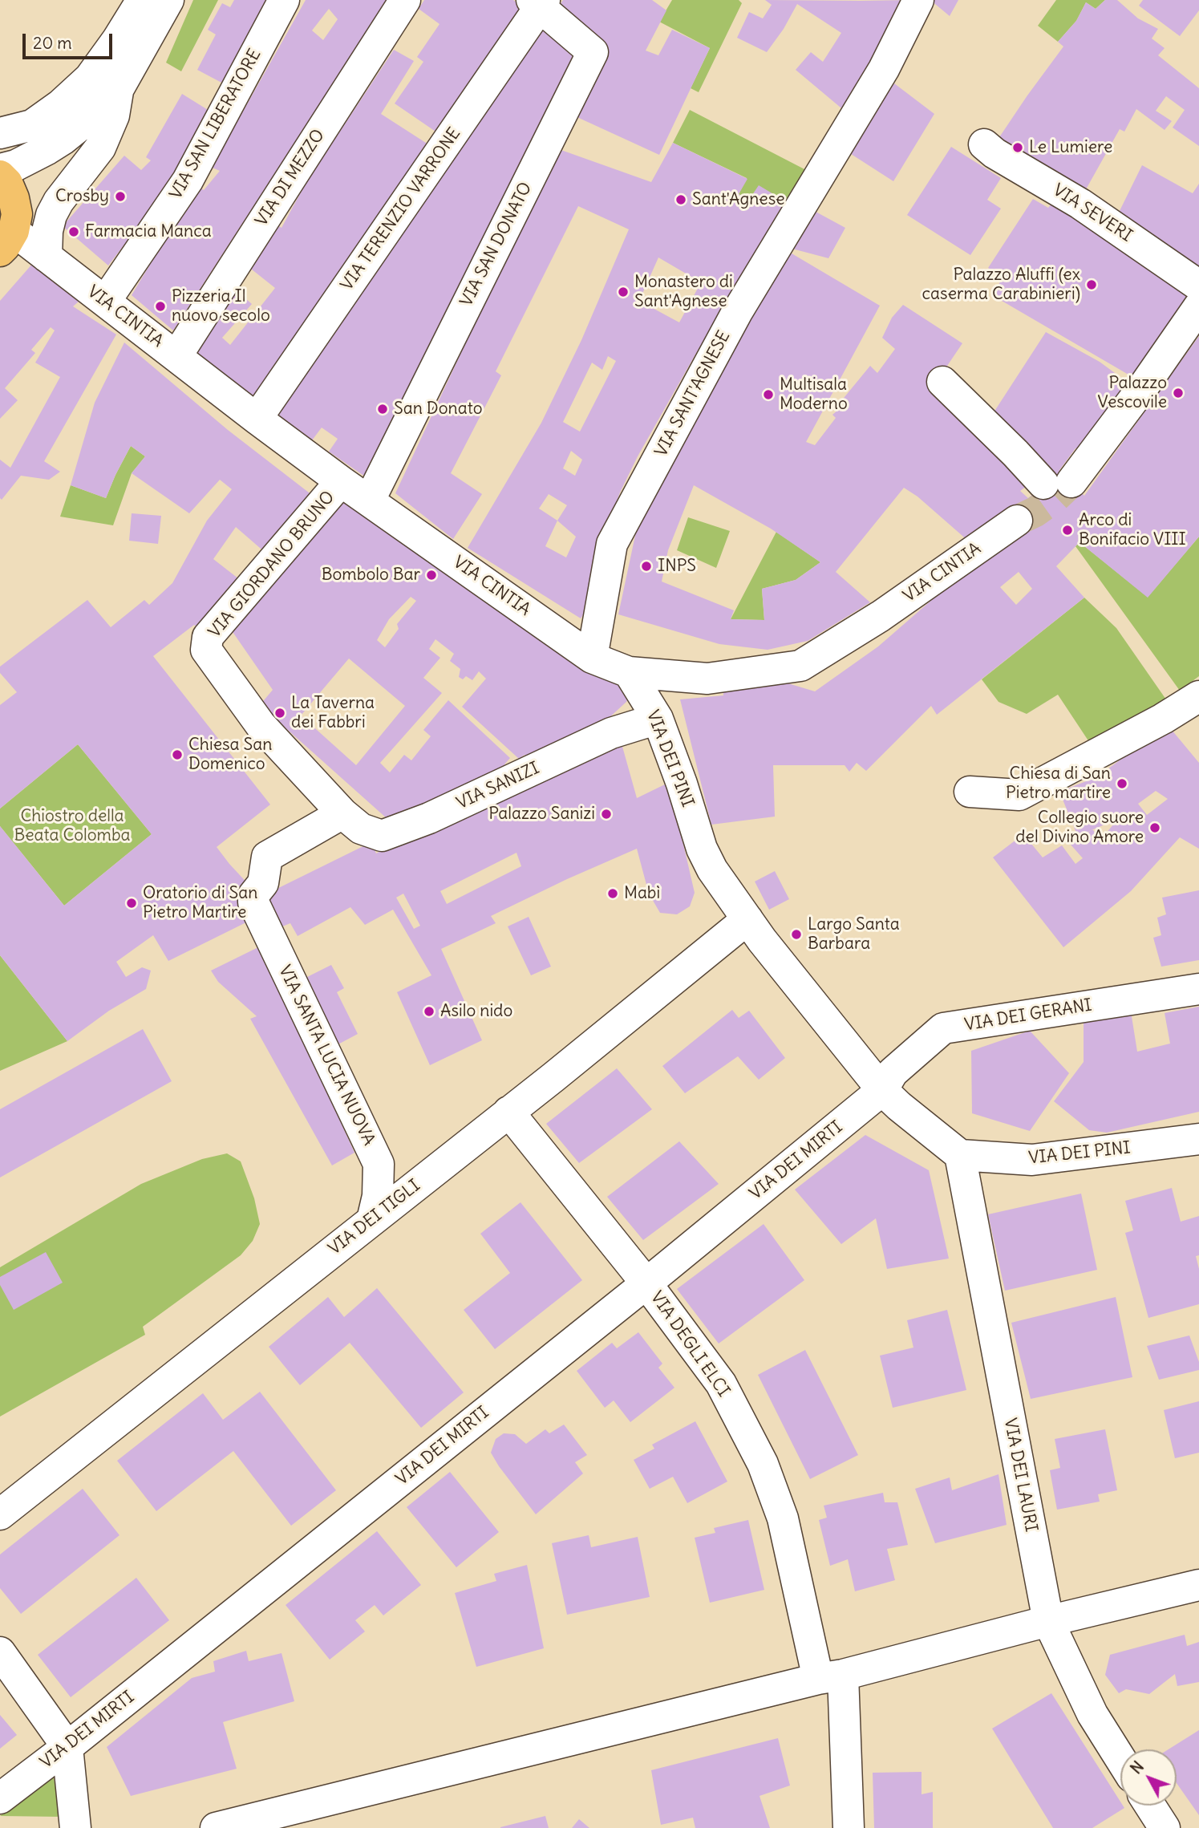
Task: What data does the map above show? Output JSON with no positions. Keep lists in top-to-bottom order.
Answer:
{
  "streets": {
    "street": [
      "VIA SAN LIBERATORE",
      "VIA DI MEZZO",
      "VIA TERENZIO VARRONE",
      "VIA SEVERI",
      "VIA SAN DONATO",
      "VIA CINTIA",
      "VIA SANT'AGNESE",
      "VIA GIORDANO BRUNO",
      "VIA DEI PINI",
      "VIA SANIZI",
      "VIA DEI GERANI",
      "VIA SANTA LUCIA NUOVA",
      "VIA DEI MIRTI",
      "VIA DEI TIGLI",
      "VIA DEGLI ELCI",
      "VIA DEI LAURI"
    ]
  },
  "crossings": [
    ["VIA SAN LIBERATORE", "VIA CINTIA"],
    ["VIA DI MEZZO", "VIA CINTIA"],
    ["VIA TERENZIO VARRONE", "VIA SAN DONATO"],
    ["VIA TERENZIO VARRONE", "VIA CINTIA"],
    ["VIA SAN DONATO", "VIA CINTIA"],
    ["VIA CINTIA", "VIA SANT'AGNESE"],
    ["VIA CINTIA", "VIA GIORDANO BRUNO"],
    ["VIA CINTIA", "VIA DEI PINI"],
    ["VIA GIORDANO BRUNO", "VIA SANIZI"],
    ["VIA DEI PINI", "VIA SANIZI"],
    ["VIA DEI PINI", "VIA DEI GERANI"],
    ["VIA DEI PINI", "VIA DEI MIRTI"],
    ["VIA DEI PINI", "VIA DEI TIGLI"],
    ["VIA DEI PINI", "VIA DEI LAURI"],
    ["VIA SANIZI", "VIA SANTA LUCIA NUOVA"],
    ["VIA DEI GERANI", "VIA DEI MIRTI"],
    ["VIA SANTA LUCIA NUOVA", "VIA DEI TIGLI"],
    ["VIA DEI MIRTI", "VIA DEGLI ELCI"],
    ["VIA DEI TIGLI", "VIA DEGLI ELCI"]
  ],
  "parks": ["Chiostro della Beata Colomba"],
  "places": [
    "Le Lumiere",
    "Crosby",
    "Sant'Agnese",
    "Farmacia Manca",
    "Palazzo Aluffi (ex caserma Carabinieri)",
    "Monastero di Sant'Agnese",
    "Pizzeria Il nuovo secolo",
    "Palazzo Vescovile",
    "Multisala Moderno",
    "San Donato",
    "Arco di Bonifacio VIII",
    "INPS",
    "Bombolo Bar",
    "La Taverna dei Fabbri",
    "Chiesa San Domenico",
    "Chiesa di San Pietro martire",
    "Palazzo Sanizi",
    "Collegio suore del Divino Amore",
    "Mabì",
    "Oratorio di San Pietro Martire",
    "Largo Santa Barbara",
    "Asilo nido"
  ],
  "scale_bar": "20 m",
  "north": "top left"
}
